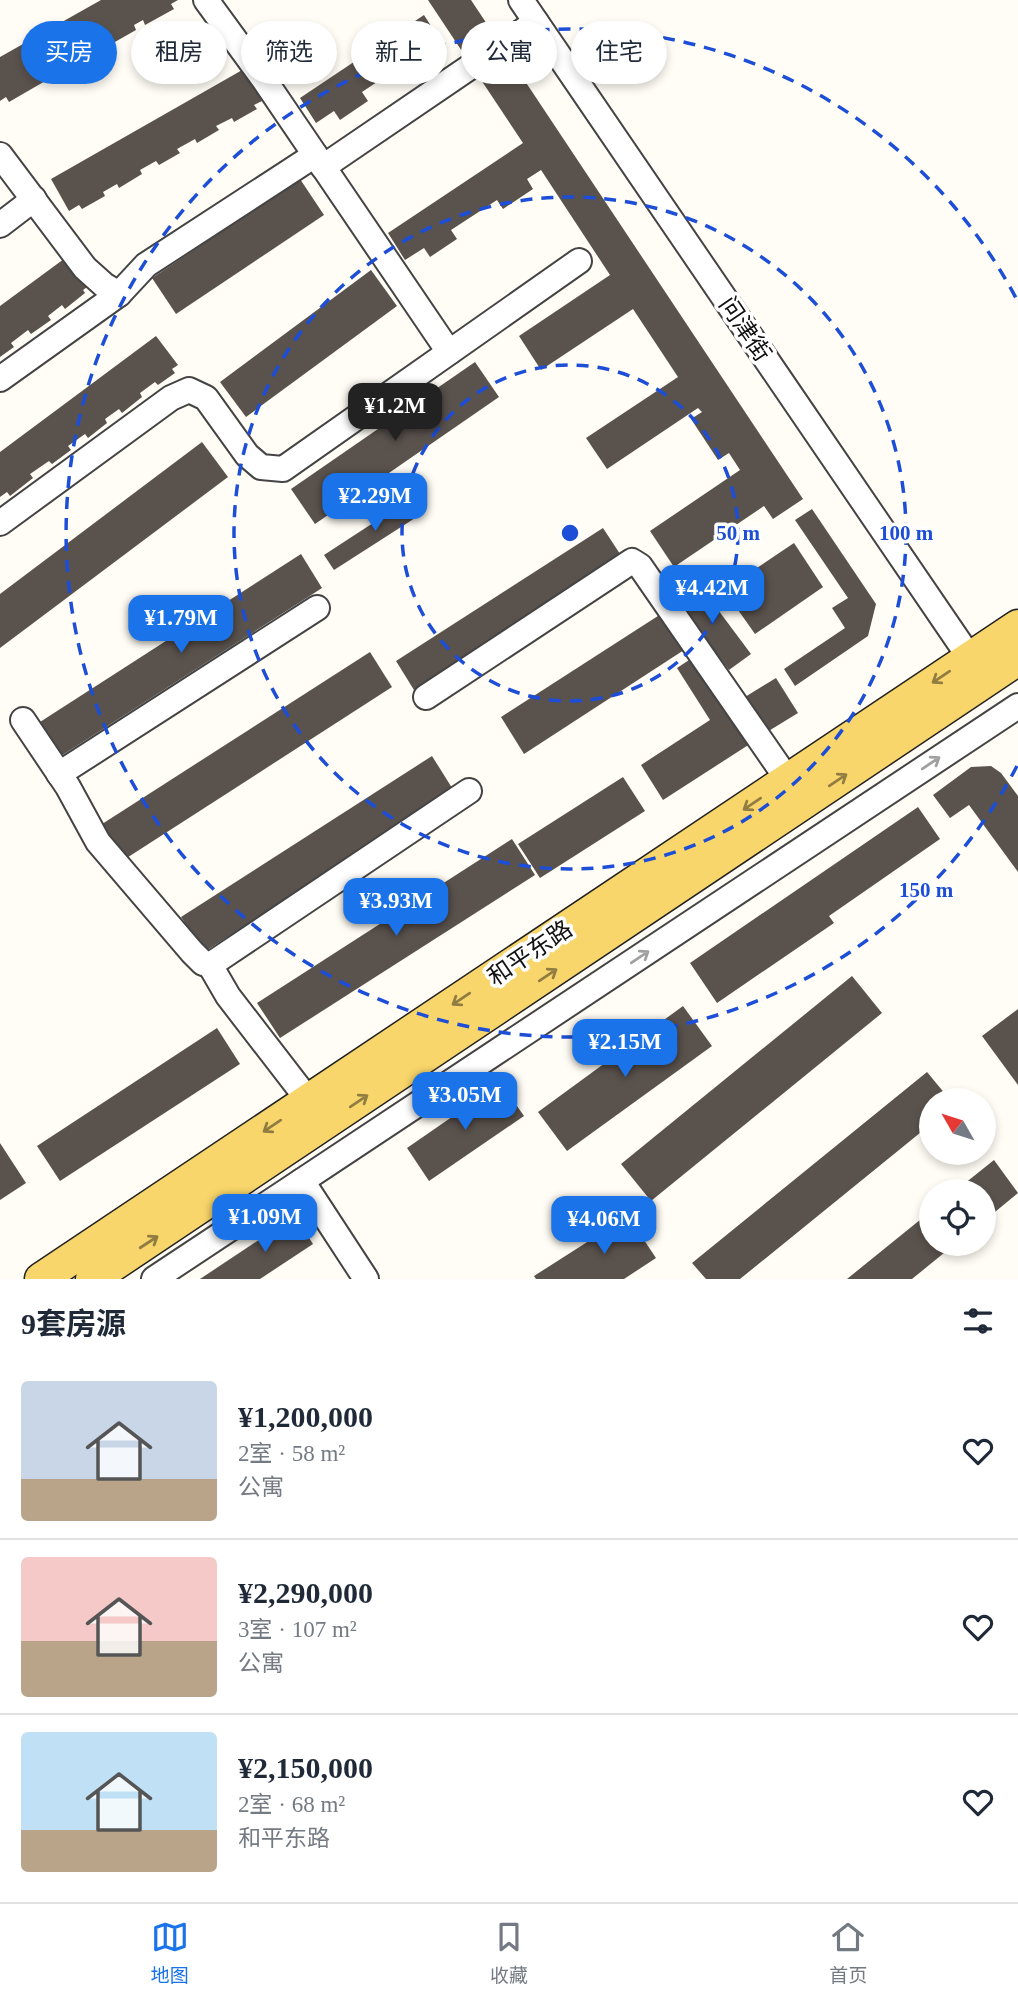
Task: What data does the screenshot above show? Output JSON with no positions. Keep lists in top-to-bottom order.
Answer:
{
  "streets": {
    "main road": ["和平东路"],
    "street": ["问津街"]
  },
  "crossings": [
    ["问津街", "和平东路"]
  ],
  "north": "top left",
  "page": {
    "chip": [
      "买房",
      "租房",
      "筛选",
      "新上",
      "公寓",
      "住宅"
    ],
    "price": [
      "¥1.2M",
      "¥2.29M",
      "¥4.42M",
      "¥1.79M",
      "¥3.93M",
      "¥2.15M",
      "¥3.05M",
      "¥1.09M",
      "¥4.06M"
    ],
    "heading": "9套房源",
    "list": [
      {
        "name": "¥1,200,000",
        "note": "2室 · 58 m² · 公寓"
      },
      {
        "name": "¥2,290,000",
        "note": "3室 · 107 m² · 公寓"
      },
      {
        "name": "¥2,150,000",
        "note": "2室 · 68 m² · 和平东路"
      }
    ],
    "tabs": ["地图", "收藏", "首页"]
  },
  "rings": ["50 m", "100 m", "150 m"]
}
